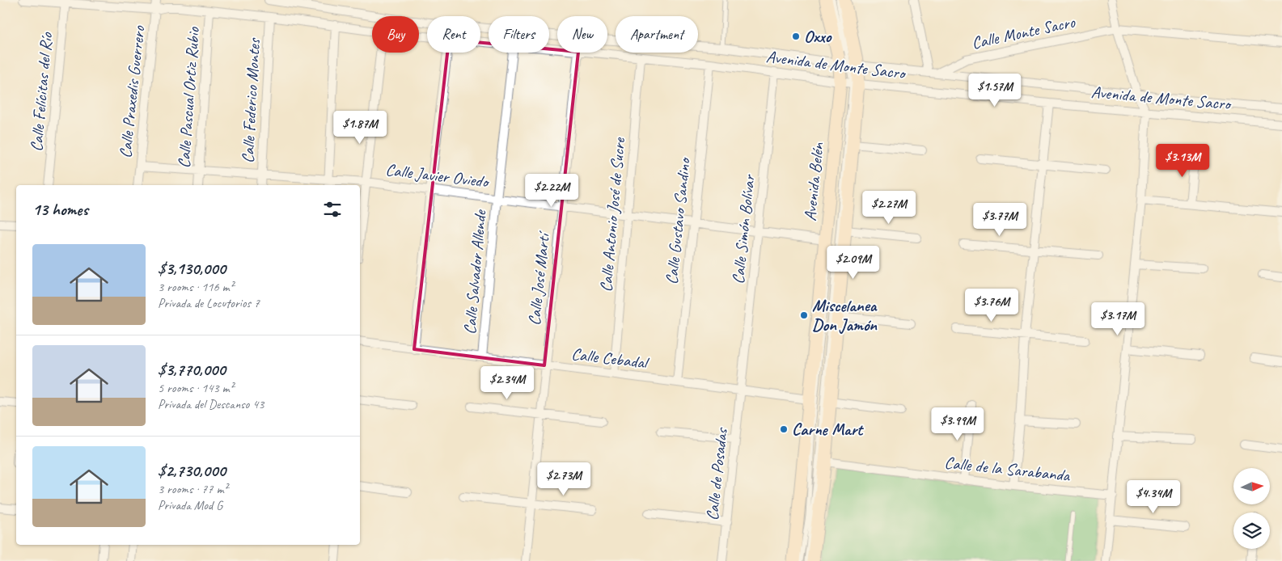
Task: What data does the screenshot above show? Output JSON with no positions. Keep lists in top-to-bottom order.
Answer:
{
  "streets": {
    "main road": ["Avenida Belén"],
    "street": [
      "Calle Monte Sacro",
      "Avenida de Monte Sacro",
      "Calle Felícitas del Río",
      "Calle Praxedis Guerrero",
      "Calle Pascual Ortiz Rubio",
      "Calle Federico Montes",
      "Calle Javier Oviedo",
      "Calle Antonio José de Sucre",
      "Calle Gustavo Sandino",
      "Calle Simón Bolívar",
      "Calle Salvador Allende",
      "Calle José Martí",
      "Calle Cebadal",
      "Calle de la Sarabanda",
      "Calle de Posadas"
    ]
  },
  "crossings": [
    ["Calle Monte Sacro", "Avenida de Monte Sacro"],
    ["Avenida de Monte Sacro", "Calle Felícitas del Río"],
    ["Avenida de Monte Sacro", "Calle Praxedis Guerrero"],
    ["Avenida de Monte Sacro", "Calle Pascual Ortiz Rubio"],
    ["Avenida de Monte Sacro", "Calle Federico Montes"],
    ["Avenida de Monte Sacro", "Avenida Belén"],
    ["Avenida de Monte Sacro", "Calle Antonio José de Sucre"],
    ["Avenida de Monte Sacro", "Calle Gustavo Sandino"],
    ["Avenida de Monte Sacro", "Calle Simón Bolívar"],
    ["Calle Praxedis Guerrero", "Calle Javier Oviedo"],
    ["Calle Pascual Ortiz Rubio", "Calle Javier Oviedo"],
    ["Calle Federico Montes", "Calle Javier Oviedo"],
    ["Calle Javier Oviedo", "Avenida Belén"],
    ["Calle Javier Oviedo", "Calle Antonio José de Sucre"],
    ["Calle Javier Oviedo", "Calle Gustavo Sandino"],
    ["Calle Javier Oviedo", "Calle Simón Bolívar"],
    ["Calle Javier Oviedo", "Calle Salvador Allende"],
    ["Calle Javier Oviedo", "Calle José Martí"],
    ["Avenida Belén", "Calle Cebadal"],
    ["Avenida Belén", "Calle de la Sarabanda"],
    ["Calle Antonio José de Sucre", "Calle Cebadal"],
    ["Calle Gustavo Sandino", "Calle Cebadal"],
    ["Calle Simón Bolívar", "Calle Cebadal"],
    ["Calle Simón Bolívar", "Calle de Posadas"],
    ["Calle Salvador Allende", "Calle Cebadal"],
    ["Calle José Martí", "Calle Cebadal"],
    ["Calle Cebadal", "Calle de Posadas"]
  ],
  "places": ["Oxxo", "Miscelanea Don Jamón", "Carne Mart"],
  "north": "right",
  "page": {
    "chip": [
      "Buy",
      "Rent",
      "Filters",
      "New",
      "Apartment"
    ],
    "price": [
      "$1.57M",
      "$1.87M",
      "$3.13M",
      "$2.22M",
      "$2.27M",
      "$3.77M",
      "$2.09M",
      "$3.76M",
      "$3.17M",
      "$2.34M",
      "$3.99M",
      "$2.73M",
      "$4.34M"
    ],
    "heading": "13 homes",
    "list": [
      {
        "name": "$3,130,000",
        "note": "3 rooms · 116 m² · Privada de Locutorios 7"
      },
      {
        "name": "$3,770,000",
        "note": "5 rooms · 143 m² · Privada del Descanso 43"
      },
      {
        "name": "$2,730,000",
        "note": "3 rooms · 77 m² · Privada Mod G"
      }
    ]
  }
}
